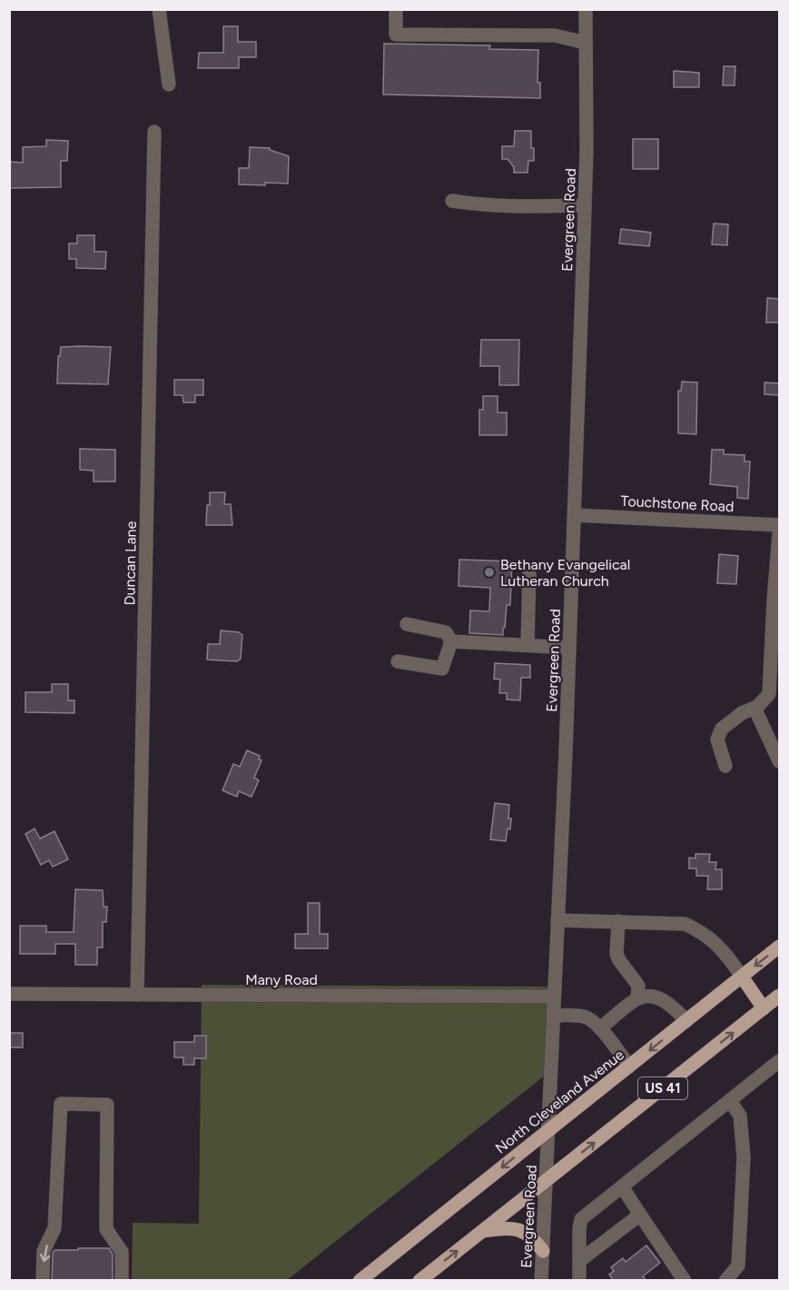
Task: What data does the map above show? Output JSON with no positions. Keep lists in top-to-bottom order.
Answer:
{
  "streets": {
    "main road": ["US 41", "North Cleveland Avenue"],
    "street": [
      "Evergreen Road",
      "Touchstone Road",
      "Duncan Lane",
      "Many Road"
    ]
  },
  "crossings": [
    ["Evergreen Road", "Touchstone Road"],
    ["Evergreen Road", "Many Road"],
    ["Evergreen Road", "US 41"],
    ["Evergreen Road", "North Cleveland Avenue"],
    ["Duncan Lane", "Many Road"]
  ],
  "places": ["Bethany Evangelical Lutheran Church"]
}
